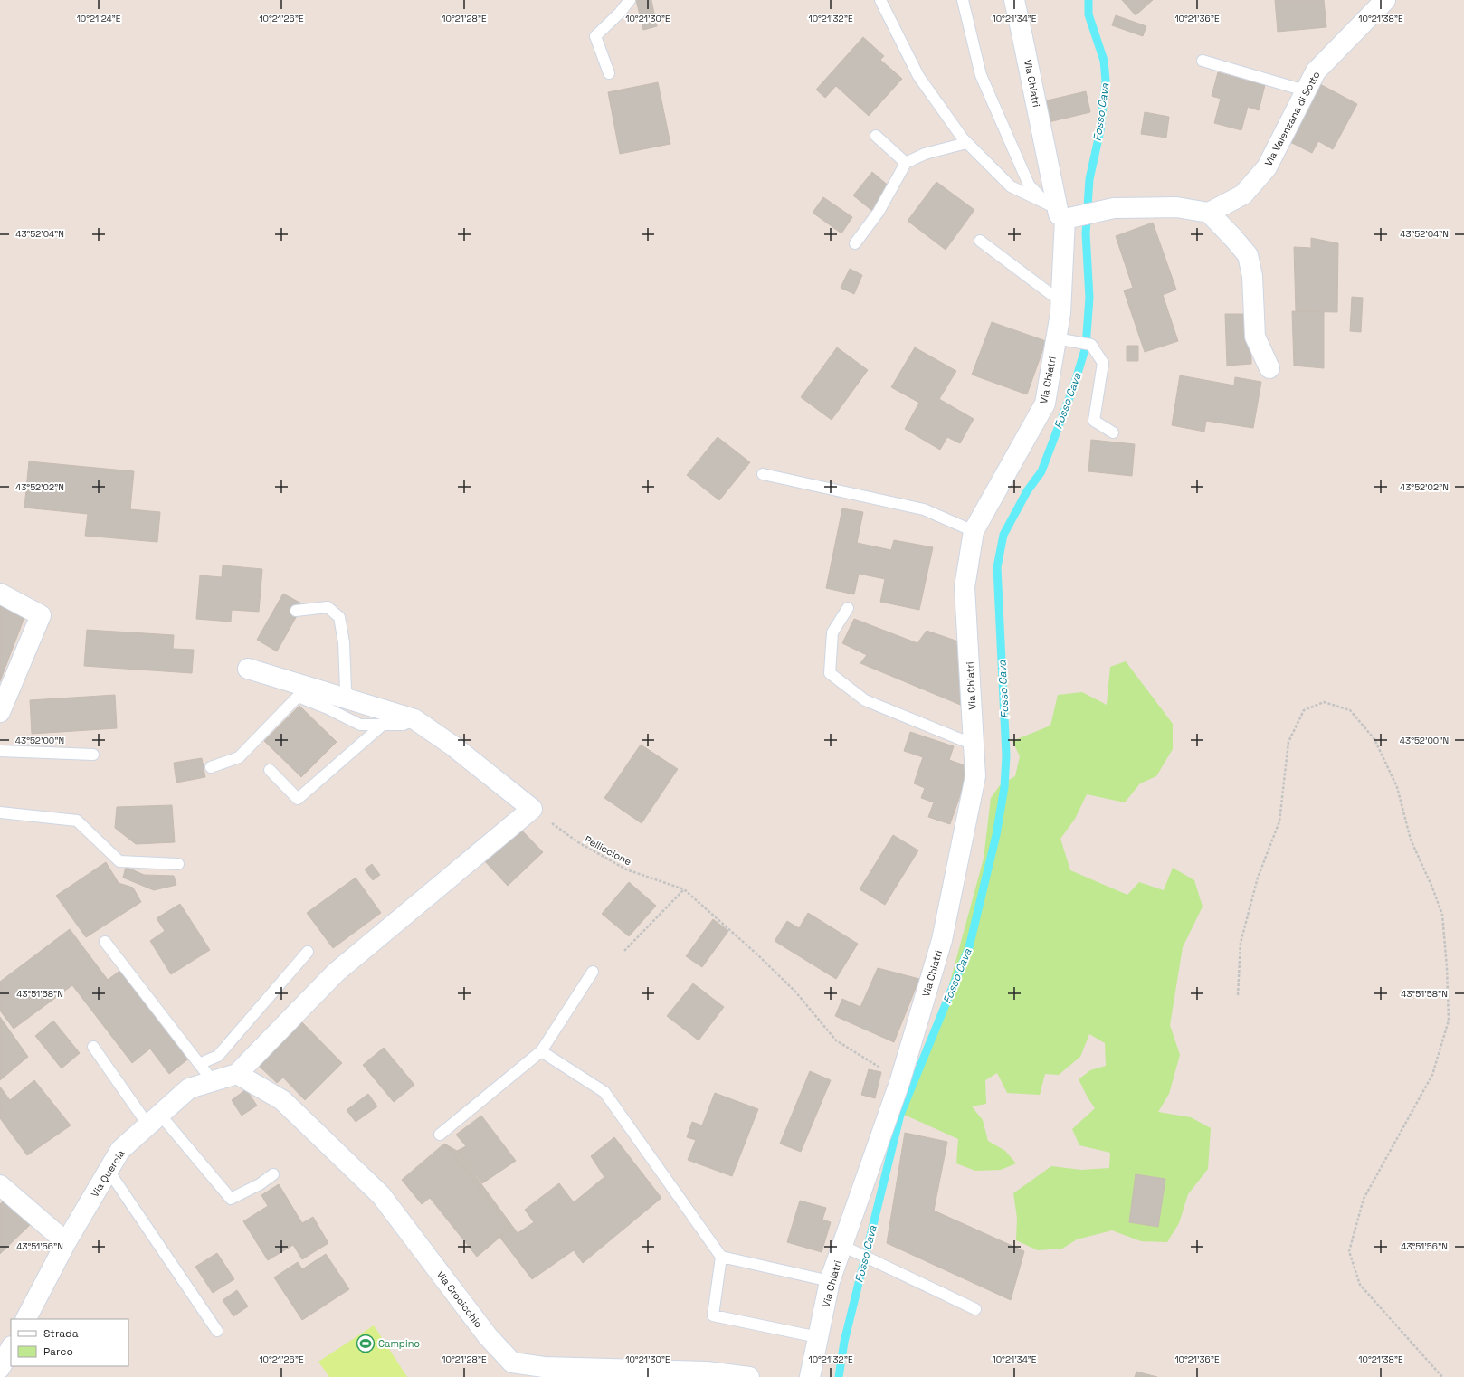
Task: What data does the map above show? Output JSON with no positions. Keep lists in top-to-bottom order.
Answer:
{
  "streets": {
    "street": [
      "Via Chiatri",
      "Via Valenzana di Sotto",
      "Via Quercia",
      "Via Crocicchio"
    ],
    "path": ["Pelliccione"]
  },
  "crossings": [
    ["Via Quercia", "Via Crocicchio"]
  ],
  "water": ["Fosso Cava"],
  "places": {
    "sports": ["Campino"]
  },
  "legend": ["Strada", "Parco"],
  "coordinates": [
    "10°21'24\"E",
    "10°21'26\"E",
    "10°21'28\"E",
    "10°21'30\"E",
    "10°21'32\"E",
    "10°21'34\"E",
    "10°21'36\"E",
    "10°21'38\"E",
    "43°52'04\"N",
    "43°52'02\"N",
    "43°52'00\"N",
    "43°51'58\"N",
    "43°51'56\"N"
  ]
}
